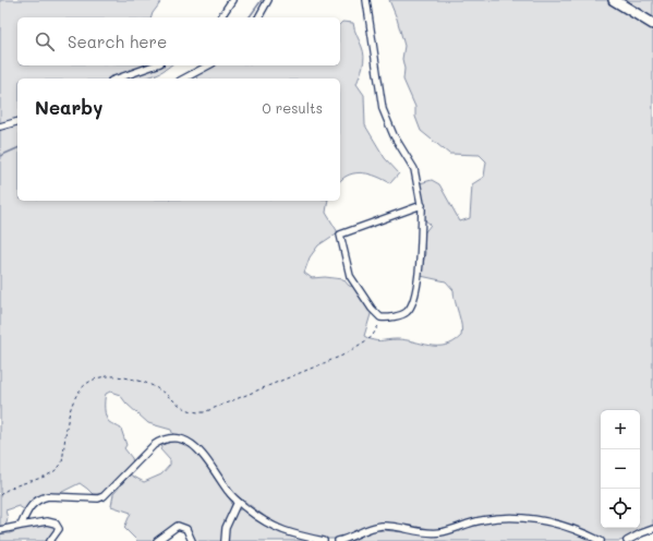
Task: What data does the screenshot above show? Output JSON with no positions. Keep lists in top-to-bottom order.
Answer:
{
  "page": {
    "search": "Search here",
    "heading": ["Nearby", "0 results"],
    "map_buttons": ["+", "−"]
  }
}
